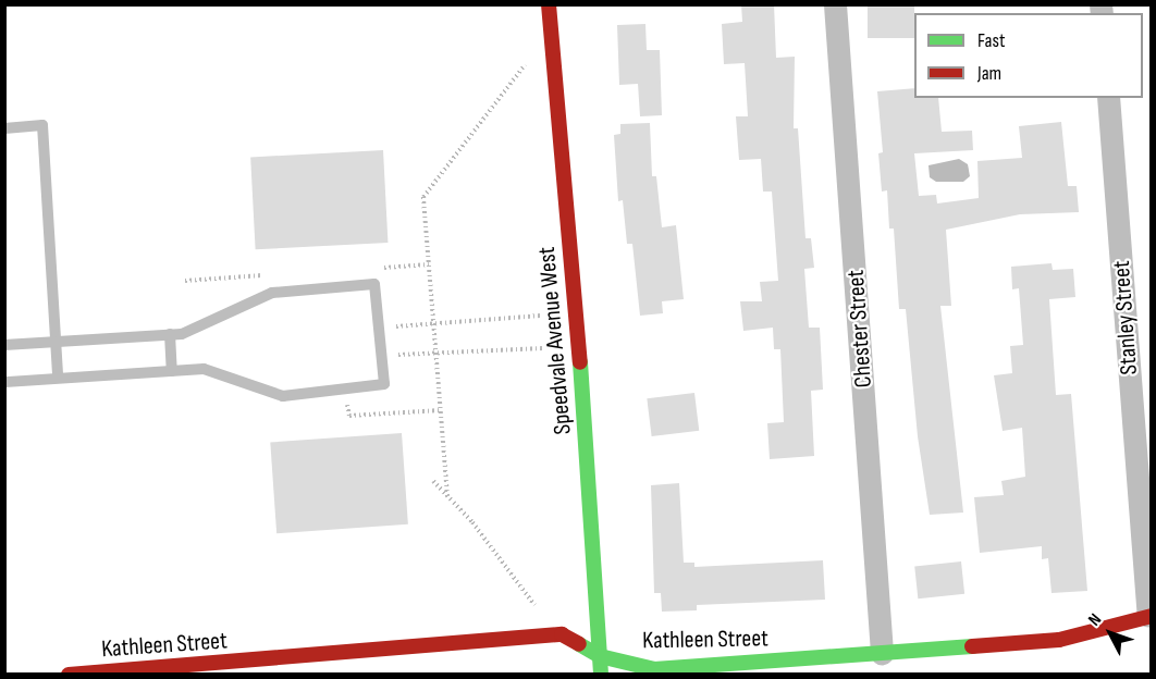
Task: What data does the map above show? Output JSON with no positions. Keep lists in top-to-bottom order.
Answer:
{
  "streets": {
    "street": [
      "Stanley Street",
      "Chester Street",
      "Speedvale Avenue West",
      "Kathleen Street"
    ]
  },
  "crossings": [
    ["Stanley Street", "Kathleen Street"],
    ["Chester Street", "Kathleen Street"],
    ["Speedvale Avenue West", "Kathleen Street"]
  ],
  "legend": ["Fast", "Jam"],
  "north": "top left"
}
